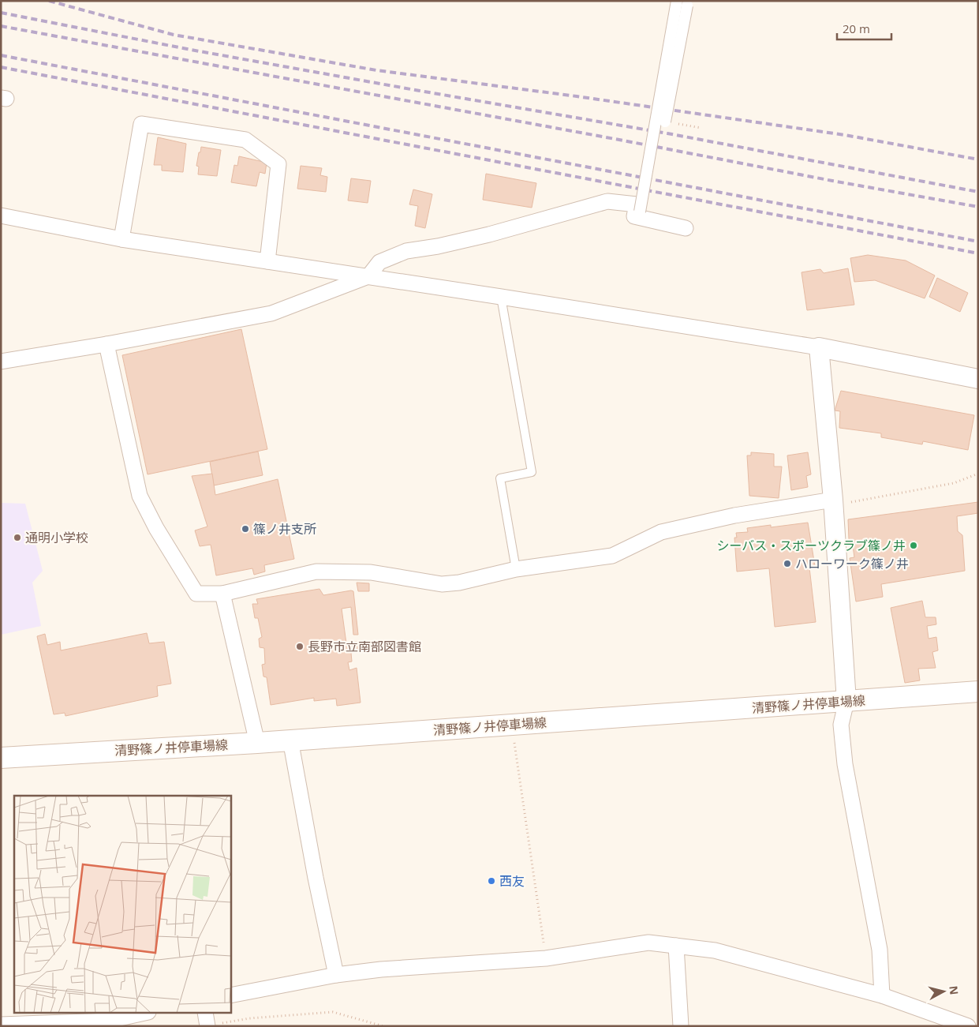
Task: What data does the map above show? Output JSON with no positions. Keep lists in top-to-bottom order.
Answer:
{
  "streets": {
    "main road": ["清野篠ノ井停車場線"]
  },
  "places": [
    "篠ノ井支所",
    "通明小学校",
    "シーバス・スポーツクラブ篠ノ井",
    "ハローワーク篠ノ井",
    "長野市立南部図書館",
    "西友"
  ],
  "scale_bar": "20 m",
  "north": "right"
}
